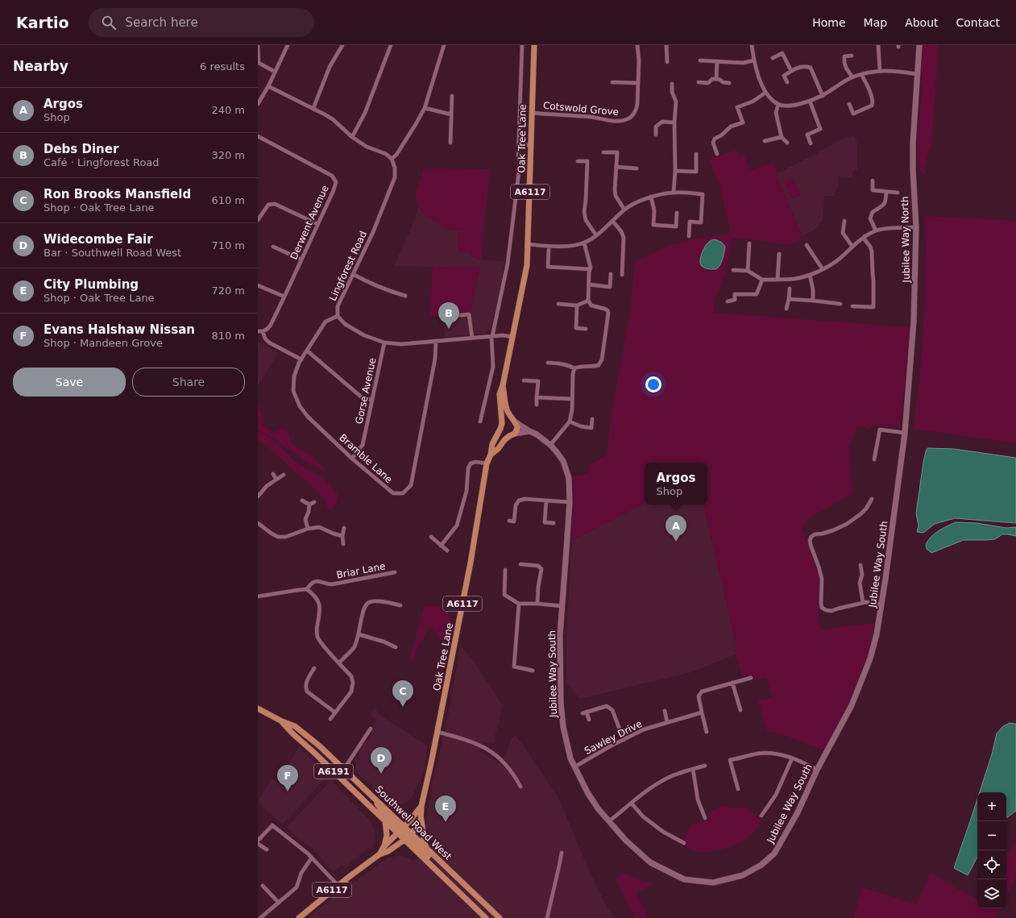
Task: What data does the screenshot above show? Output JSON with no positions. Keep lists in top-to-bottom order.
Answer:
{
  "streets": {
    "main road": [
      "Oak Tree Lane",
      "A6117",
      "A6191",
      "Southwell Road West"
    ],
    "street": [
      "Cotswold Grove",
      "Derwent Avenue",
      "Jubilee Way North",
      "Lingforest Road",
      "Gorse Avenue",
      "Bramble Lane",
      "Jubilee Way South",
      "Briar Lane",
      "Sawley Drive"
    ]
  },
  "crossings": [
    ["Cotswold Grove", "Oak Tree Lane"],
    ["Oak Tree Lane", "A6117"],
    ["Oak Tree Lane", "Lingforest Road"],
    ["Oak Tree Lane", "Jubilee Way South"],
    ["Oak Tree Lane", "Southwell Road West"],
    ["A6117", "Southwell Road West"],
    ["Jubilee Way North", "Jubilee Way South"],
    ["Lingforest Road", "Gorse Avenue"],
    ["Lingforest Road", "Bramble Lane"],
    ["Gorse Avenue", "Bramble Lane"],
    ["Jubilee Way South", "Sawley Drive"]
  ],
  "page": {
    "header": "Kartio",
    "search": "Search here",
    "nav": [
      "Home",
      "Map",
      "About",
      "Contact"
    ],
    "heading": ["Nearby", "6 results"],
    "list": [
      {
        "mark": "A",
        "name": "Argos",
        "note": "Shop",
        "value": "240 m"
      },
      {
        "mark": "B",
        "name": "Debs Diner",
        "note": "Café · Lingforest Road",
        "value": "320 m"
      },
      {
        "mark": "C",
        "name": "Ron Brooks Mansfield",
        "note": "Shop · Oak Tree Lane",
        "value": "610 m"
      },
      {
        "mark": "D",
        "name": "Widecombe Fair",
        "note": "Bar · Southwell Road West",
        "value": "710 m"
      },
      {
        "mark": "E",
        "name": "City Plumbing",
        "note": "Shop · Oak Tree Lane",
        "value": "720 m"
      },
      {
        "mark": "F",
        "name": "Evans Halshaw Nissan",
        "note": "Shop · Mandeen Grove",
        "value": "810 m"
      }
    ],
    "pins": [
      "B",
      "A",
      "C",
      "D",
      "F",
      "E"
    ],
    "buttons": ["Save", "Share"],
    "popup": ["Argos", "Shop"],
    "map_buttons": ["+", "−"]
  }
}
